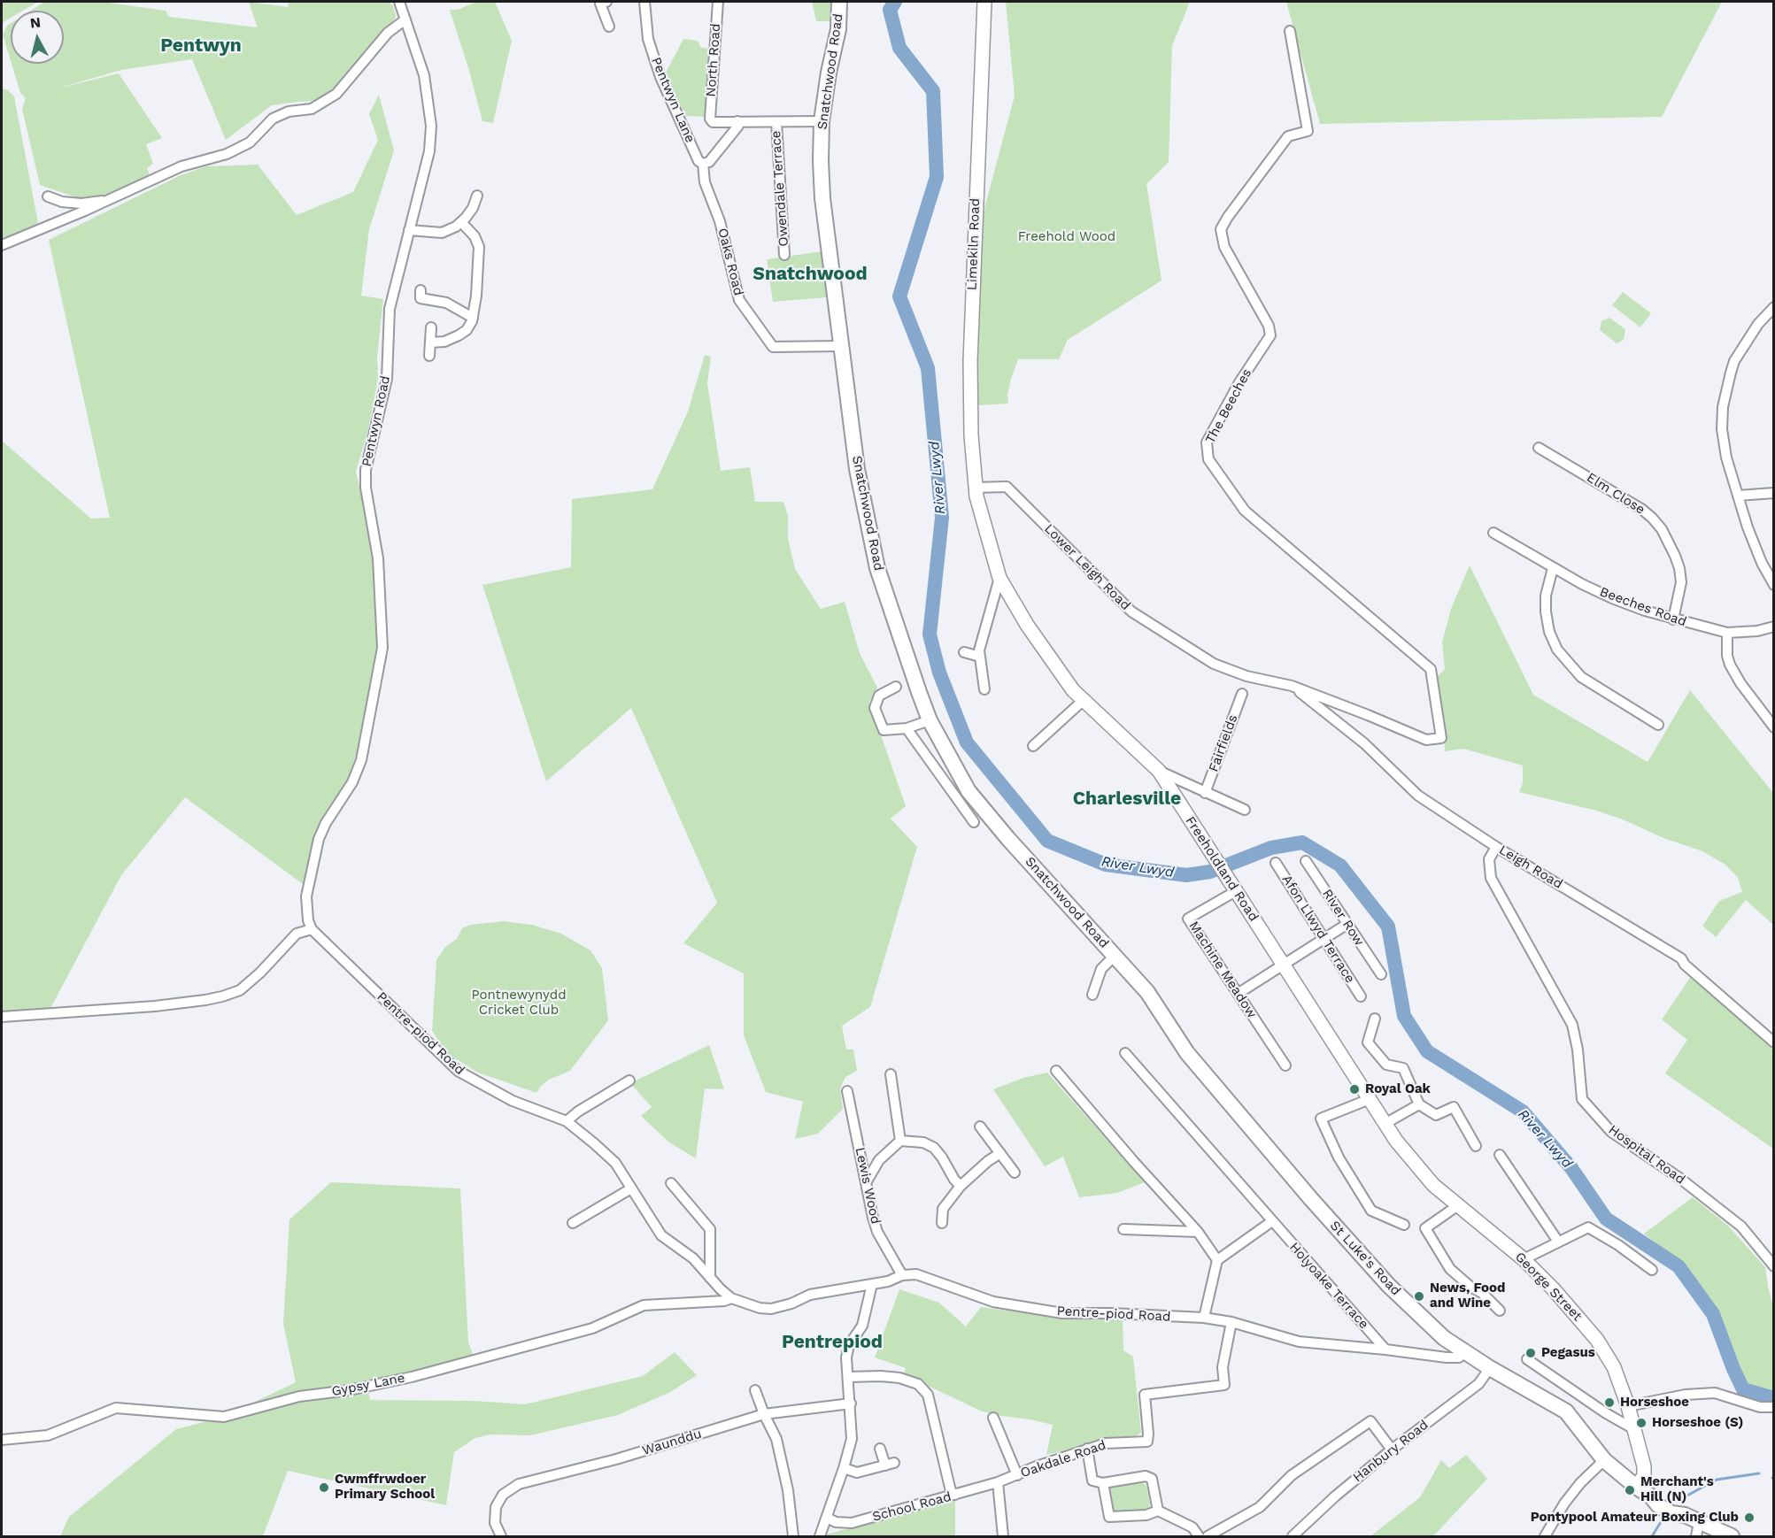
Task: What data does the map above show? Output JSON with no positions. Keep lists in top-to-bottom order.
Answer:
{
  "streets": {
    "main road": [
      "Snatchwood Road",
      "Limekiln Road",
      "Freeholdland Road",
      "St Luke's Road",
      "George Street"
    ],
    "street": [
      "North Road",
      "Pentwyn Lane",
      "Owendale Terrace",
      "Oaks Road",
      "The Beeches",
      "Pentwyn Road",
      "Elm Close",
      "Lower Leigh Road",
      "Beeches Road",
      "Fairfields",
      "Leigh Road",
      "River Row",
      "Afon Llwyd Terrace",
      "Machine Meadow",
      "Pentre-piod Road",
      "Hospital Road",
      "Lewis Wood",
      "Holyoake Terrace",
      "Gypsy Lane",
      "Waunddu",
      "Hanbury Road",
      "Oakdale Road",
      "School Road"
    ]
  },
  "crossings": [
    ["Snatchwood Road", "Oaks Road"],
    ["Snatchwood Road", "St Luke's Road"],
    ["Pentwyn Lane", "Oaks Road"],
    ["Limekiln Road", "Lower Leigh Road"],
    ["Limekiln Road", "Freeholdland Road"],
    ["The Beeches", "Lower Leigh Road"],
    ["The Beeches", "Leigh Road"],
    ["Pentwyn Road", "Pentre-piod Road"],
    ["Elm Close", "Beeches Road"],
    ["Lower Leigh Road", "Leigh Road"],
    ["Lower Leigh Road", "Freeholdland Road"],
    ["Leigh Road", "Hospital Road"],
    ["Freeholdland Road", "Machine Meadow"],
    ["Freeholdland Road", "George Street"],
    ["Pentre-piod Road", "Lewis Wood"],
    ["Pentre-piod Road", "St Luke's Road"],
    ["Pentre-piod Road", "Holyoake Terrace"],
    ["Pentre-piod Road", "Gypsy Lane"],
    ["Pentre-piod Road", "Oakdale Road"],
    ["St Luke's Road", "George Street"],
    ["St Luke's Road", "Hanbury Road"],
    ["Oakdale Road", "School Road"]
  ],
  "districts": [
    "Pentwyn",
    "Snatchwood",
    "Charlesville",
    "Pentrepiod"
  ],
  "water": ["River Lwyd"],
  "parks": ["Freehold Wood", "Pontnewynydd Cricket Club"],
  "places": [
    "Royal Oak",
    "News, Food and Wine",
    "Pegasus",
    "Horseshoe",
    "Horseshoe (S)",
    "Cwmffrwdoer Primary School",
    "Merchant's Hill (N)",
    "Pontypool Amateur Boxing Club"
  ],
  "north": "top"
}
